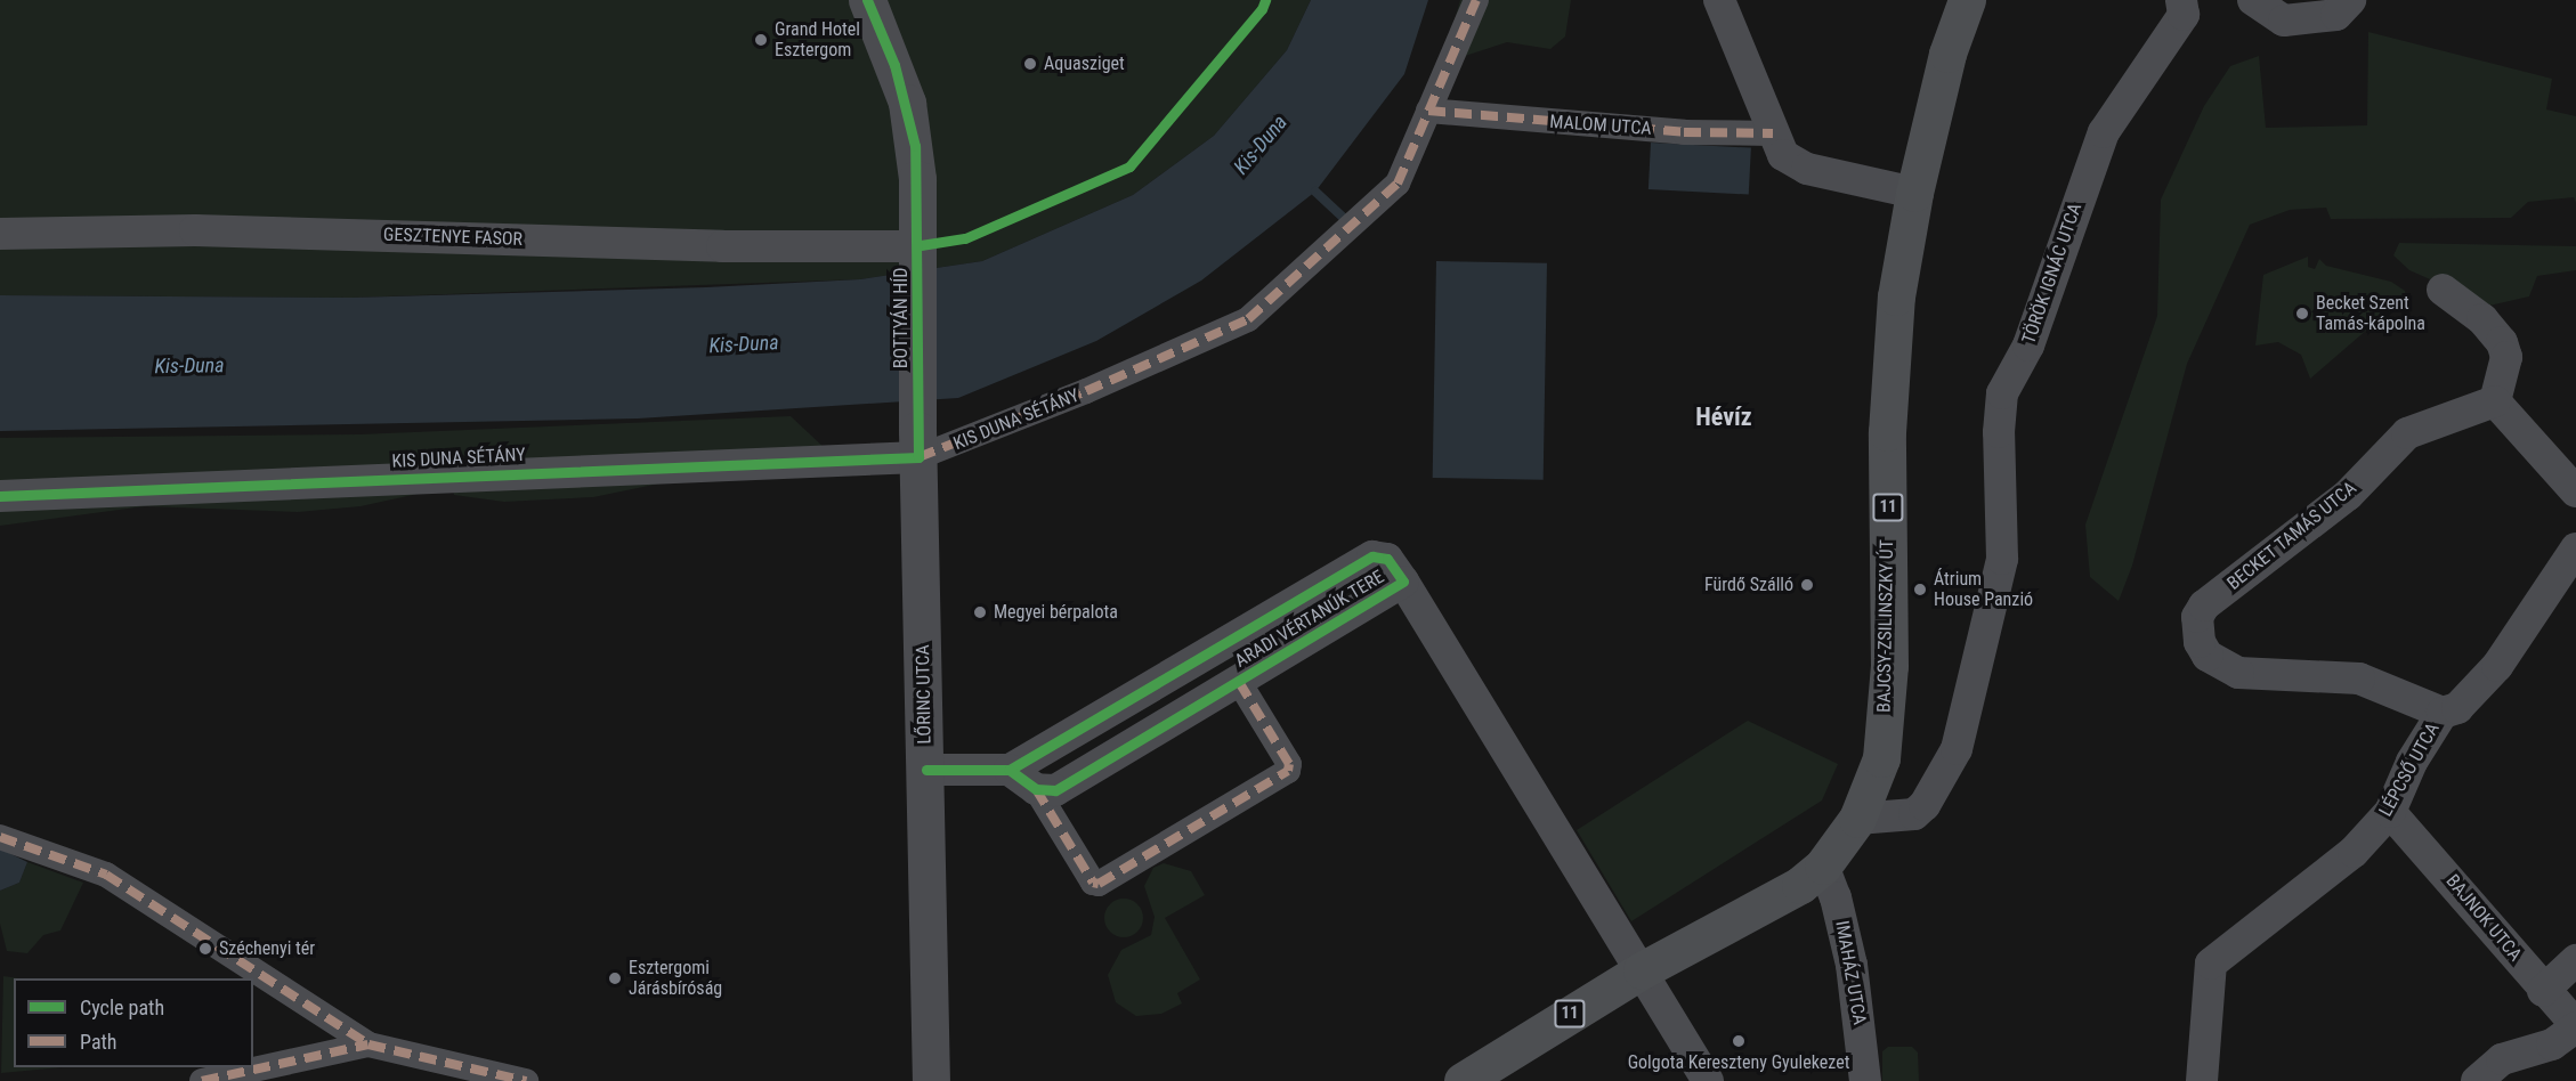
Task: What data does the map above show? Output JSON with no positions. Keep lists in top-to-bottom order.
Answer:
{
  "streets": {
    "main road": ["11", "BAJCSY-ZSILINSZKY ÚT"],
    "street": [
      "MALOM UTCA",
      "GESZTENYE FASOR",
      "TÖRÖK IGNÁC UTCA",
      "BOTTYÁN HÍD",
      "KIS DUNA SÉTÁNY",
      "BECKET TAMÁS UTCA",
      "ARADI VÉRTANÚK TERE",
      "LŐRINC UTCA",
      "LÉPCSŐ UTCA",
      "BAJNOK UTCA",
      "IMAHÁZ UTCA"
    ]
  },
  "crossings": [
    ["MALOM UTCA", "KIS DUNA SÉTÁNY"],
    ["TÖRÖK IGNÁC UTCA", "BAJCSY-ZSILINSZKY ÚT"],
    ["BOTTYÁN HÍD", "KIS DUNA SÉTÁNY"],
    ["BOTTYÁN HÍD", "LŐRINC UTCA"],
    ["KIS DUNA SÉTÁNY", "LŐRINC UTCA"],
    ["BECKET TAMÁS UTCA", "LÉPCSŐ UTCA"],
    ["BAJCSY-ZSILINSZKY ÚT", "IMAHÁZ UTCA"],
    ["LÉPCSŐ UTCA", "BAJNOK UTCA"]
  ],
  "districts": ["Hévíz"],
  "water": ["Kis-Duna"],
  "places": [
    "Grand Hotel Esztergom",
    "Aquasziget",
    "Becket Szent Tamás-kápolna",
    "Fürdő Szálló",
    "Átrium House Panzió",
    "Megyei bérpalota",
    "Széchenyi tér",
    "Esztergomi Járásbíróság",
    "Golgota Kereszteny Gyulekezet"
  ],
  "legend": ["Cycle path", "Path"]
}
